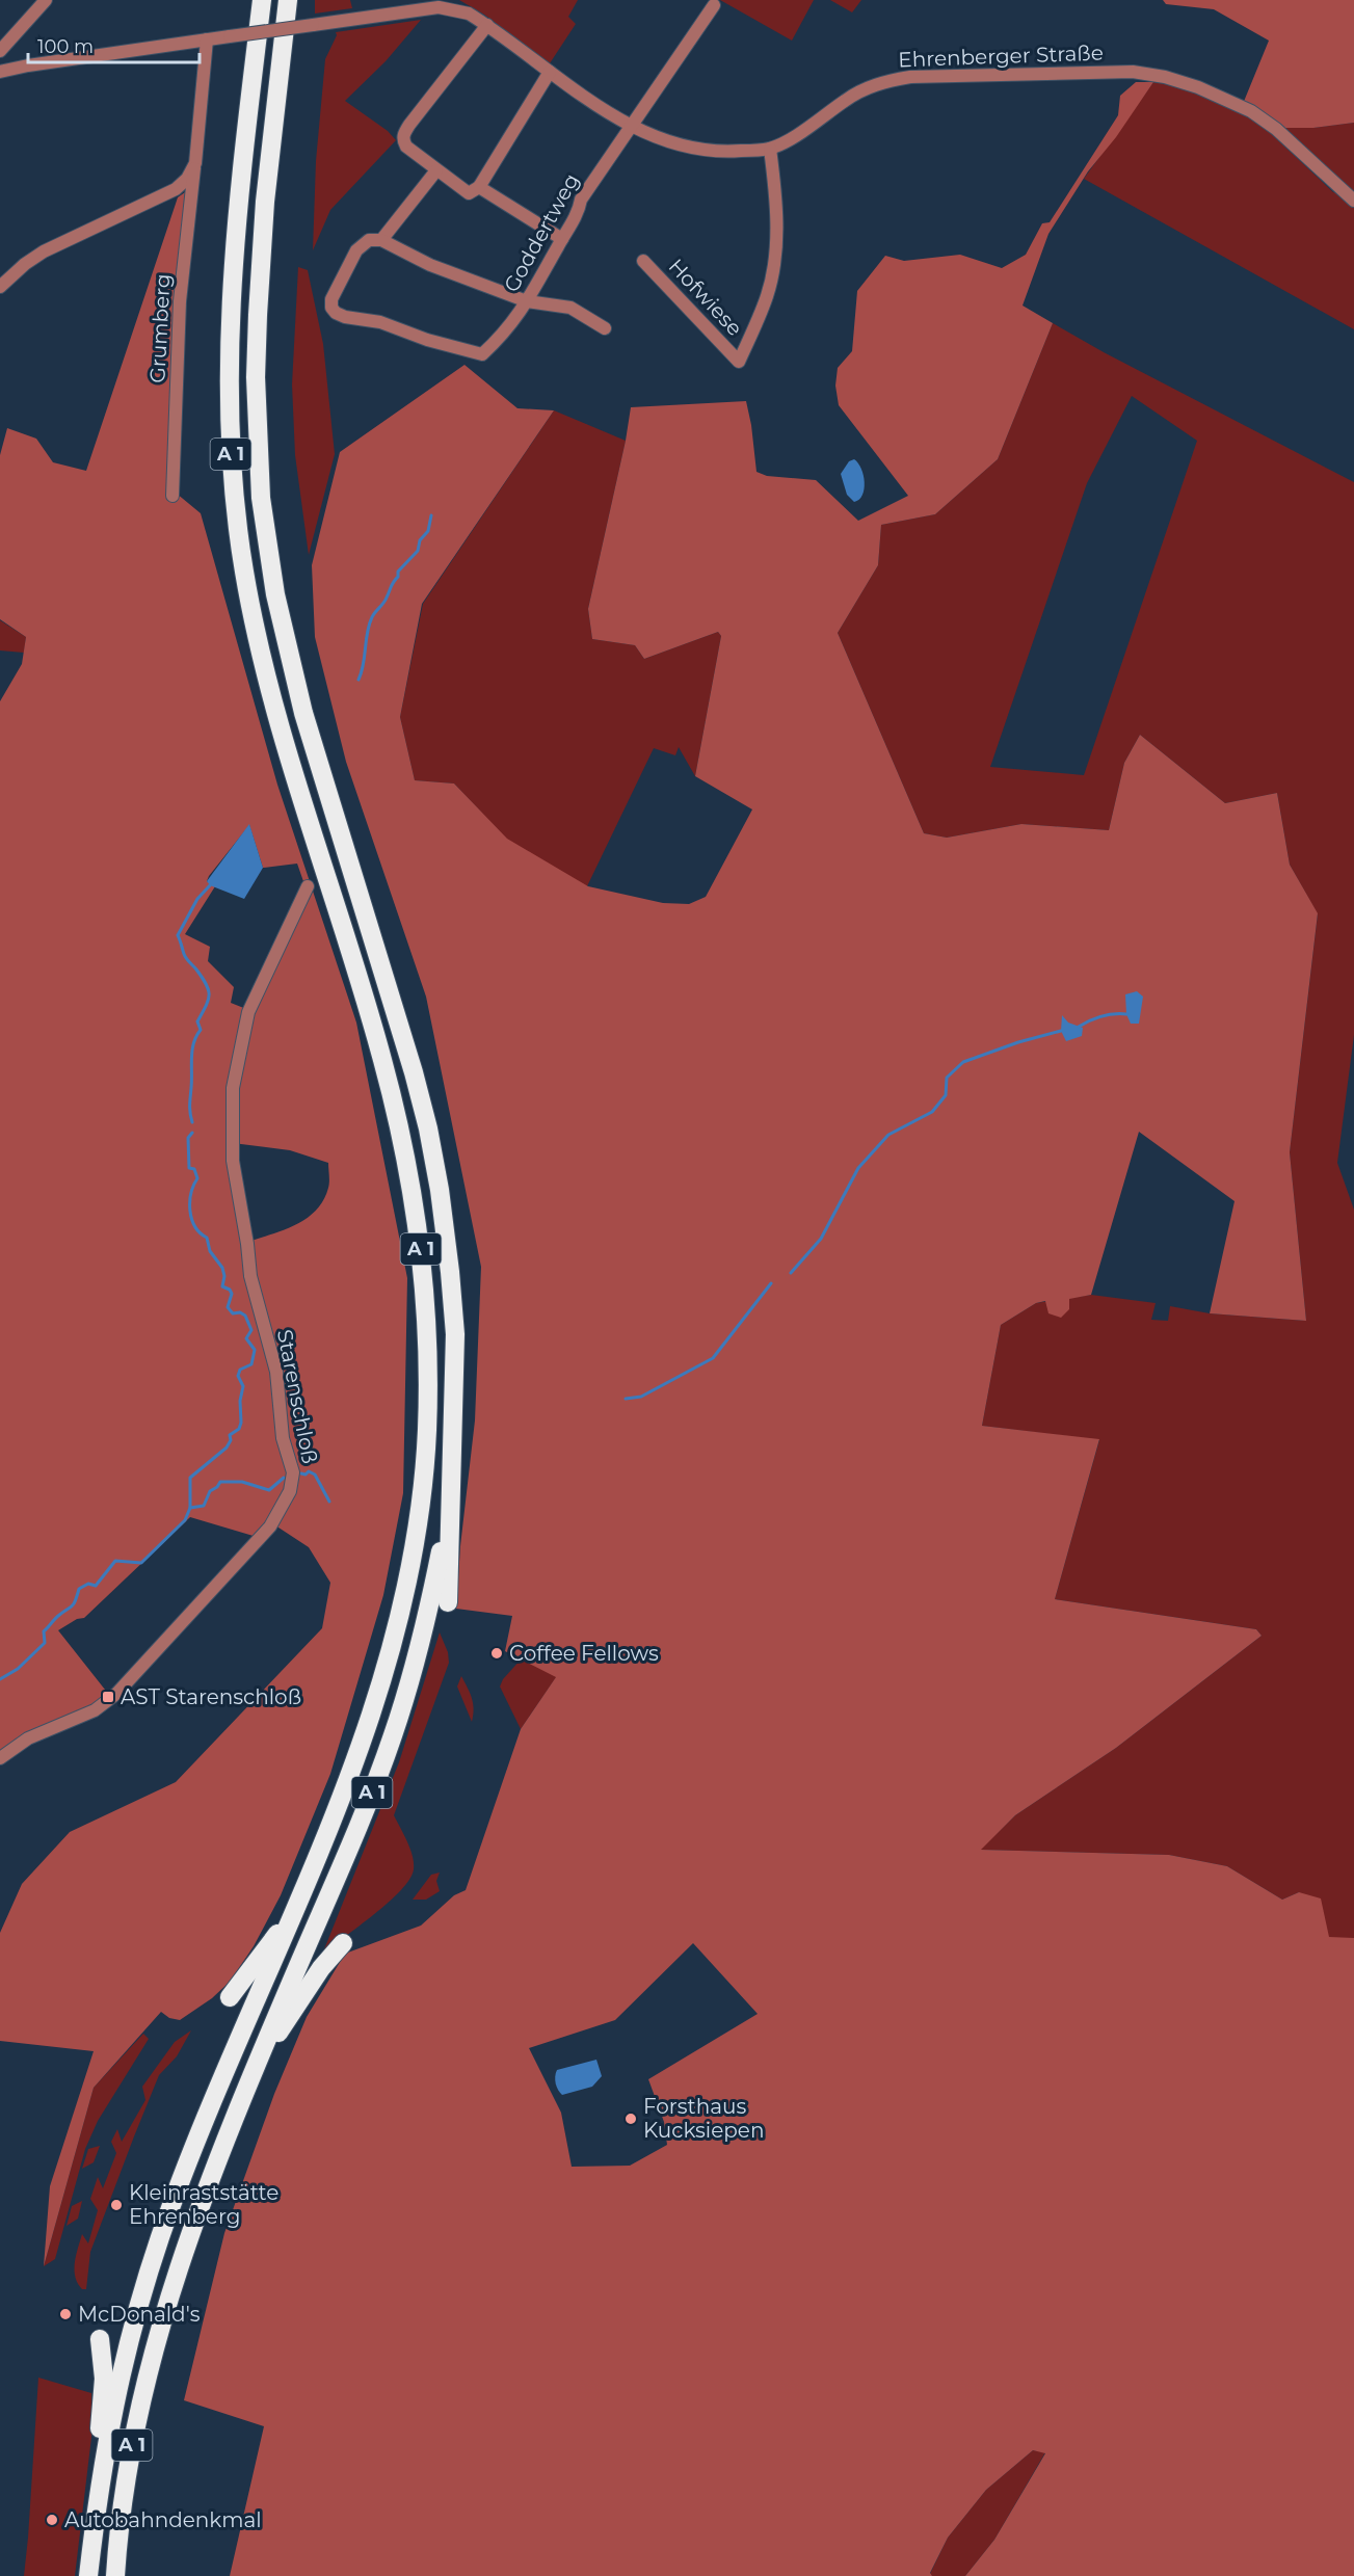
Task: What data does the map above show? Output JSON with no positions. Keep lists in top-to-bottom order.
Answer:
{
  "streets": {
    "highway": ["A 1"],
    "street": [
      "Ehrenberger Straße",
      "Goddertweg",
      "Hofwiese",
      "Grumberg",
      "Starenschloß"
    ]
  },
  "crossings": [
    ["Ehrenberger Straße", "Goddertweg"],
    ["Ehrenberger Straße", "Hofwiese"],
    ["Ehrenberger Straße", "Grumberg"]
  ],
  "places": {
    "other": [
      "Coffee Fellows",
      "Forsthaus Kucksiepen",
      "Kleinraststätte Ehrenberg",
      "McDonald's",
      "Autobahndenkmal"
    ],
    "transit": ["AST Starenschloß"]
  },
  "scale_bar": "100 m"
}
